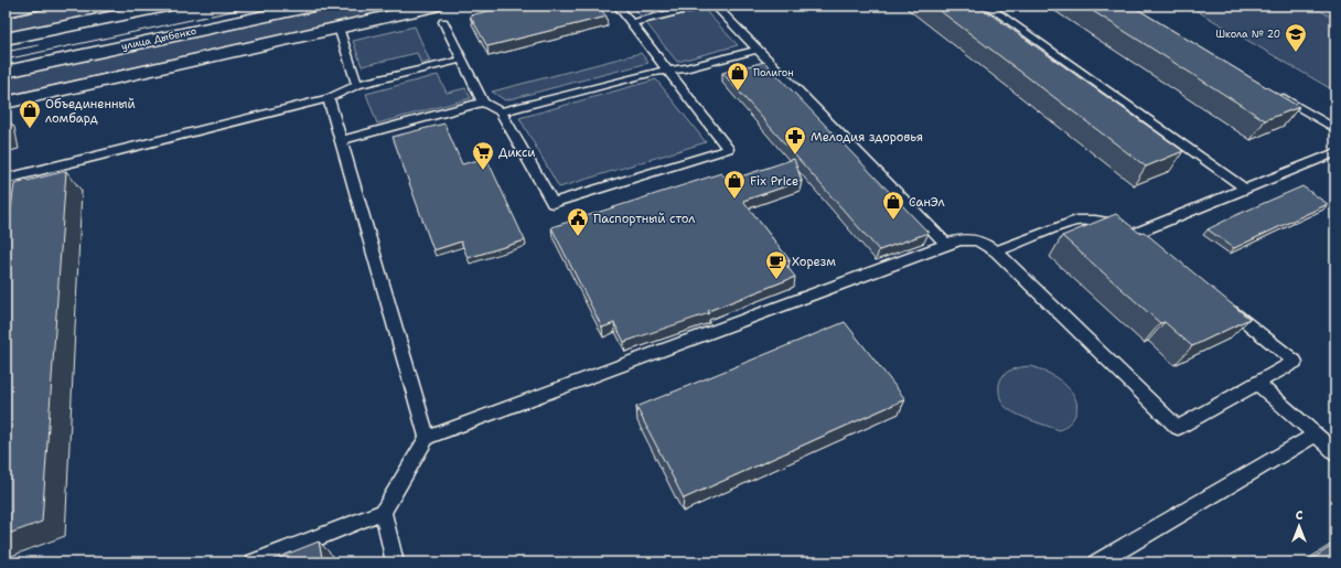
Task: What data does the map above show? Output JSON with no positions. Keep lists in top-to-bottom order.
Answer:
{
  "streets": {
    "main road": ["улица Дыбенко"]
  },
  "places": {
    "school or university": ["Школа № 20"],
    "shop": [
      "Полигон",
      "Объединенный ломбард",
      "Fix Price",
      "СанЭл"
    ],
    "pharmacy": ["Мелодия здоровья"],
    "supermarket": ["Дикси"],
    "public building": ["Паспортный стол"],
    "cafe": ["Хорезм"]
  },
  "north": "top"
}
